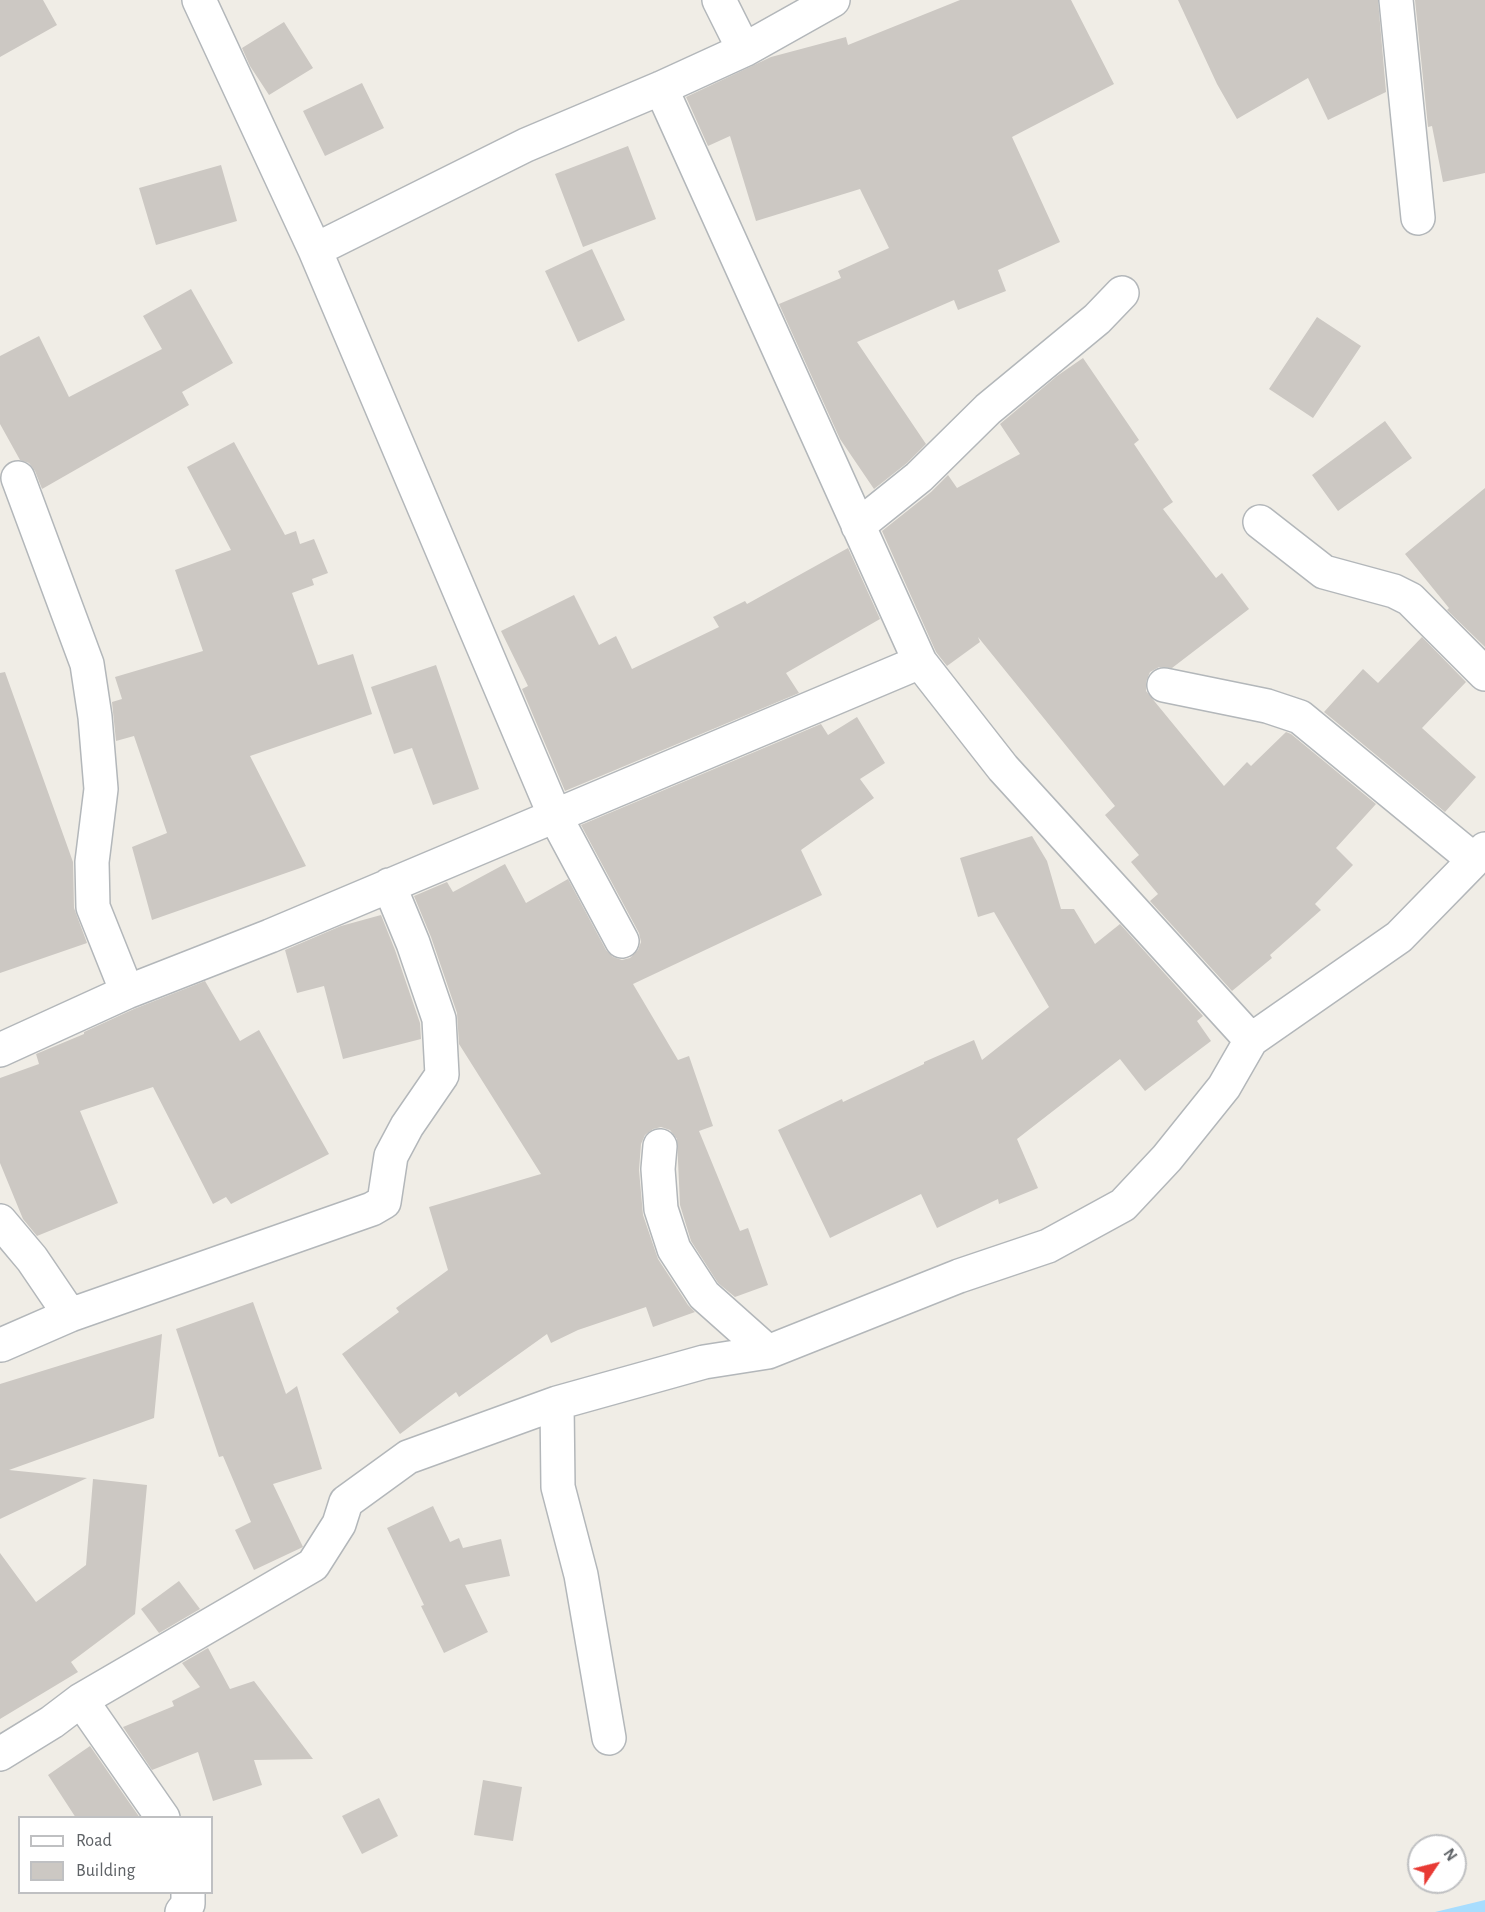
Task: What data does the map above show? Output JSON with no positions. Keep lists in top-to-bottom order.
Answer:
{
  "legend": ["Road", "Building"],
  "north": "top right"
}
